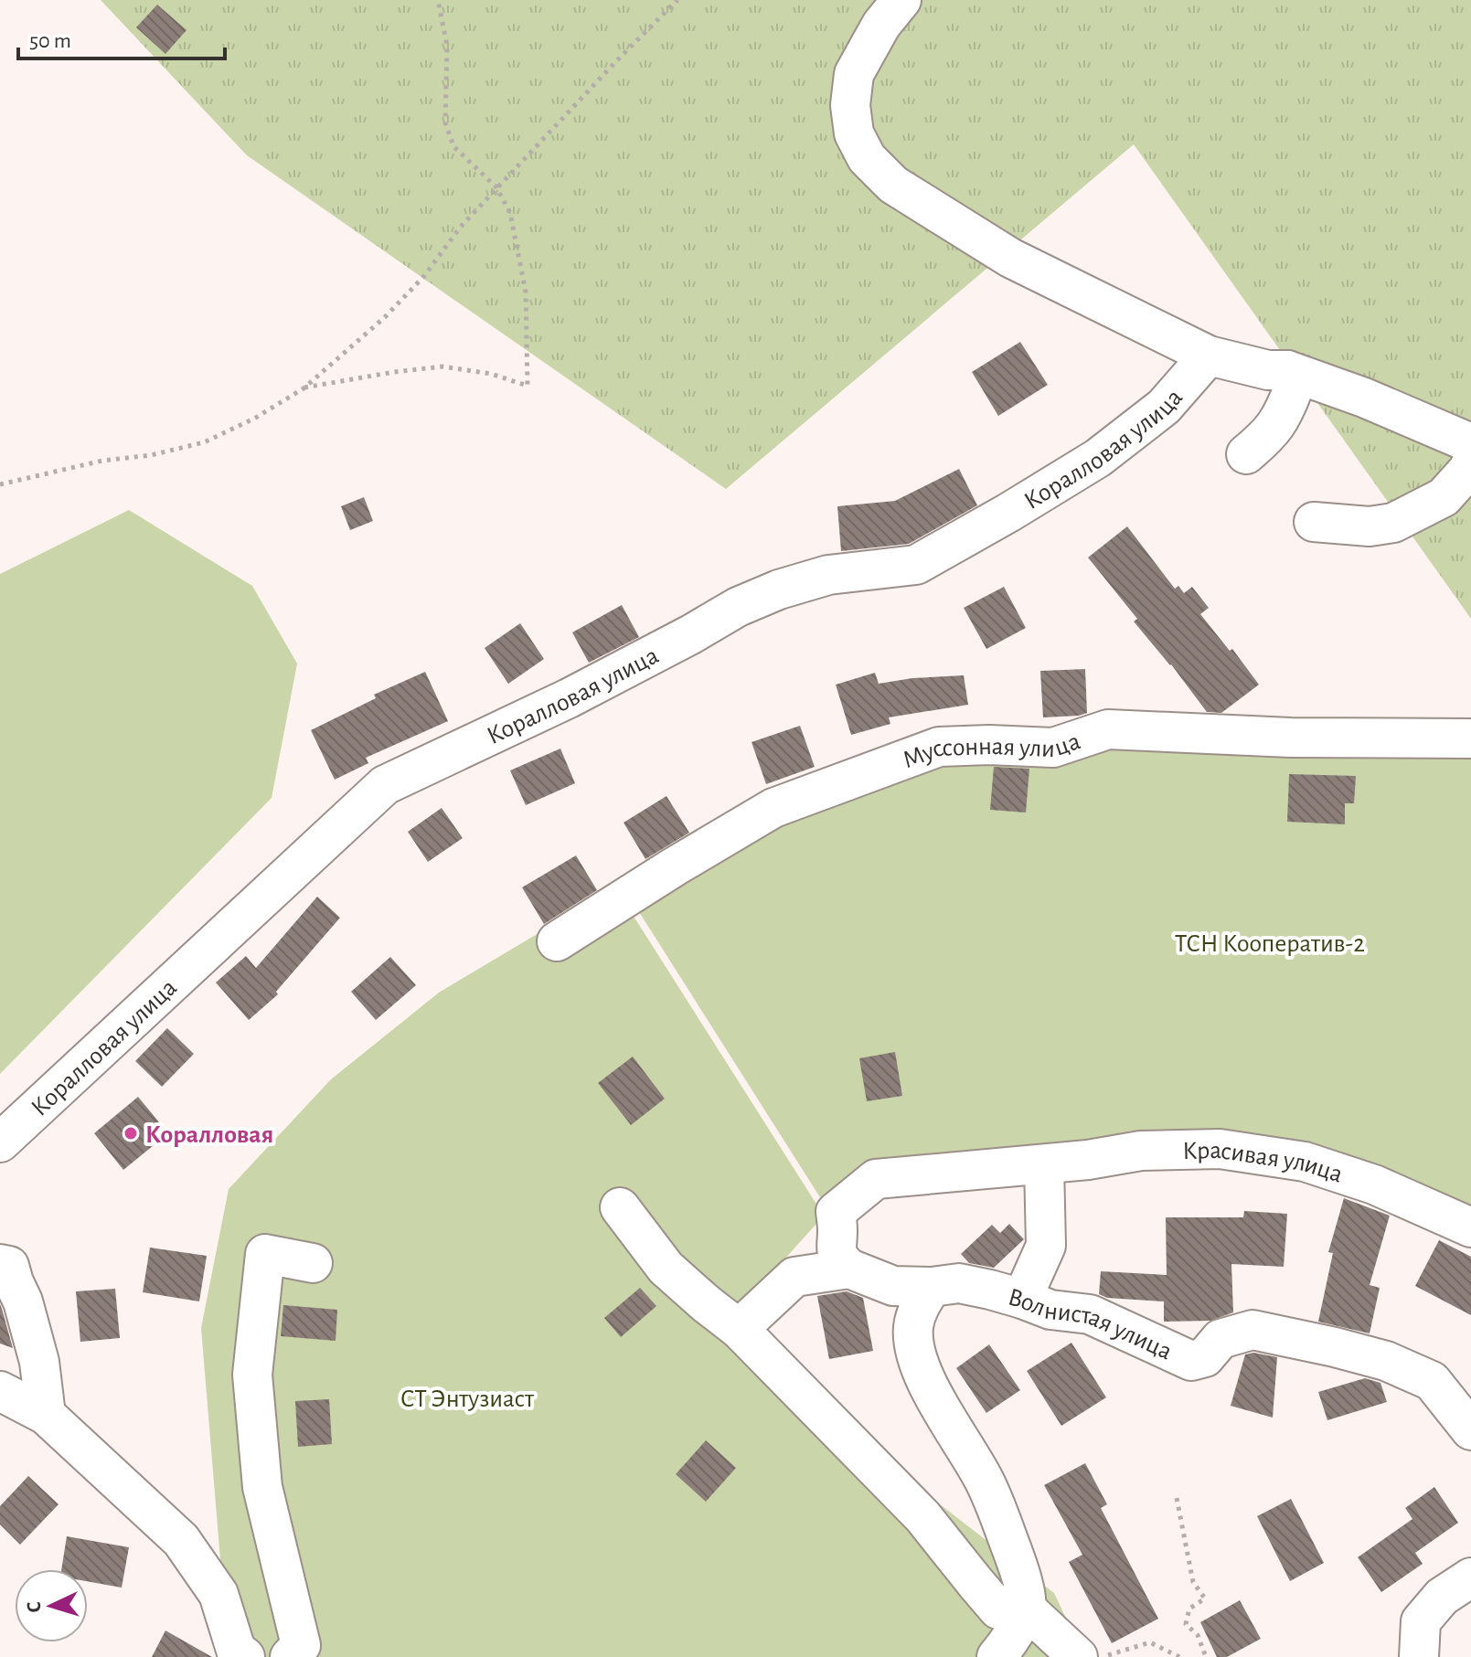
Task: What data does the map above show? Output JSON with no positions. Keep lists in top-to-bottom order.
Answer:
{
  "streets": {
    "street": [
      "Коралловая улица",
      "Муссонная улица",
      "Красивая улица",
      "Волнистая улица"
    ]
  },
  "crossings": [
    ["Красивая улица", "Волнистая улица"]
  ],
  "parks": ["ТСН Кооператив-2", "СТ Энтузиаст"],
  "places": ["Коралловая"],
  "scale_bar": "50 m",
  "north": "left"
}
